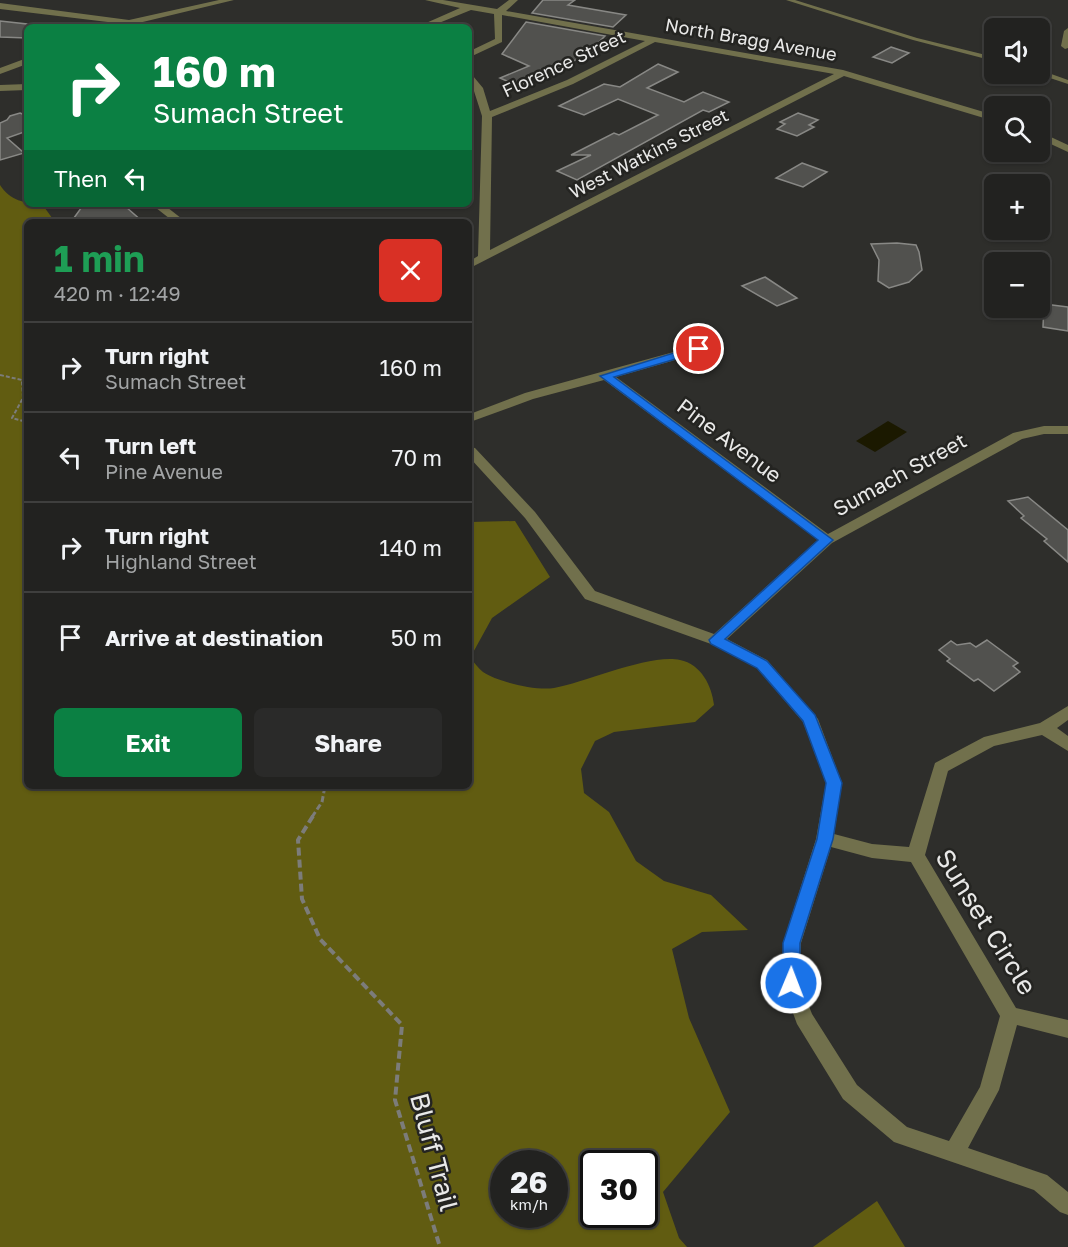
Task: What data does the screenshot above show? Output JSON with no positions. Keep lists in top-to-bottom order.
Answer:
{
  "streets": {
    "street": [
      "North Bragg Avenue",
      "Florence Street",
      "West Watkins Street",
      "Pine Avenue",
      "Sumach Street",
      "Sunset Circle"
    ],
    "path": ["Bluff Trail"]
  },
  "crossings": [
    ["North Bragg Avenue", "Florence Street"],
    ["North Bragg Avenue", "West Watkins Street"],
    ["Pine Avenue", "Sumach Street"]
  ],
  "page": {
    "map_buttons": ["+", "−"],
    "turn": ["160 m", "Sumach Street"],
    "then": "Then",
    "heading": ["1 min", "420 m · 12:49"],
    "list": [
      {
        "name": "Turn right",
        "note": "Sumach Street",
        "value": "160 m"
      },
      {
        "name": "Turn left",
        "note": "Pine Avenue",
        "value": "70 m"
      },
      {
        "name": "Turn right",
        "note": "Highland Street",
        "value": "140 m"
      },
      {
        "name": "Arrive at destination",
        "value": "50 m"
      }
    ],
    "buttons": ["Exit", "Share"],
    "speed": "26 km/h",
    "limit": "30"
  }
}
